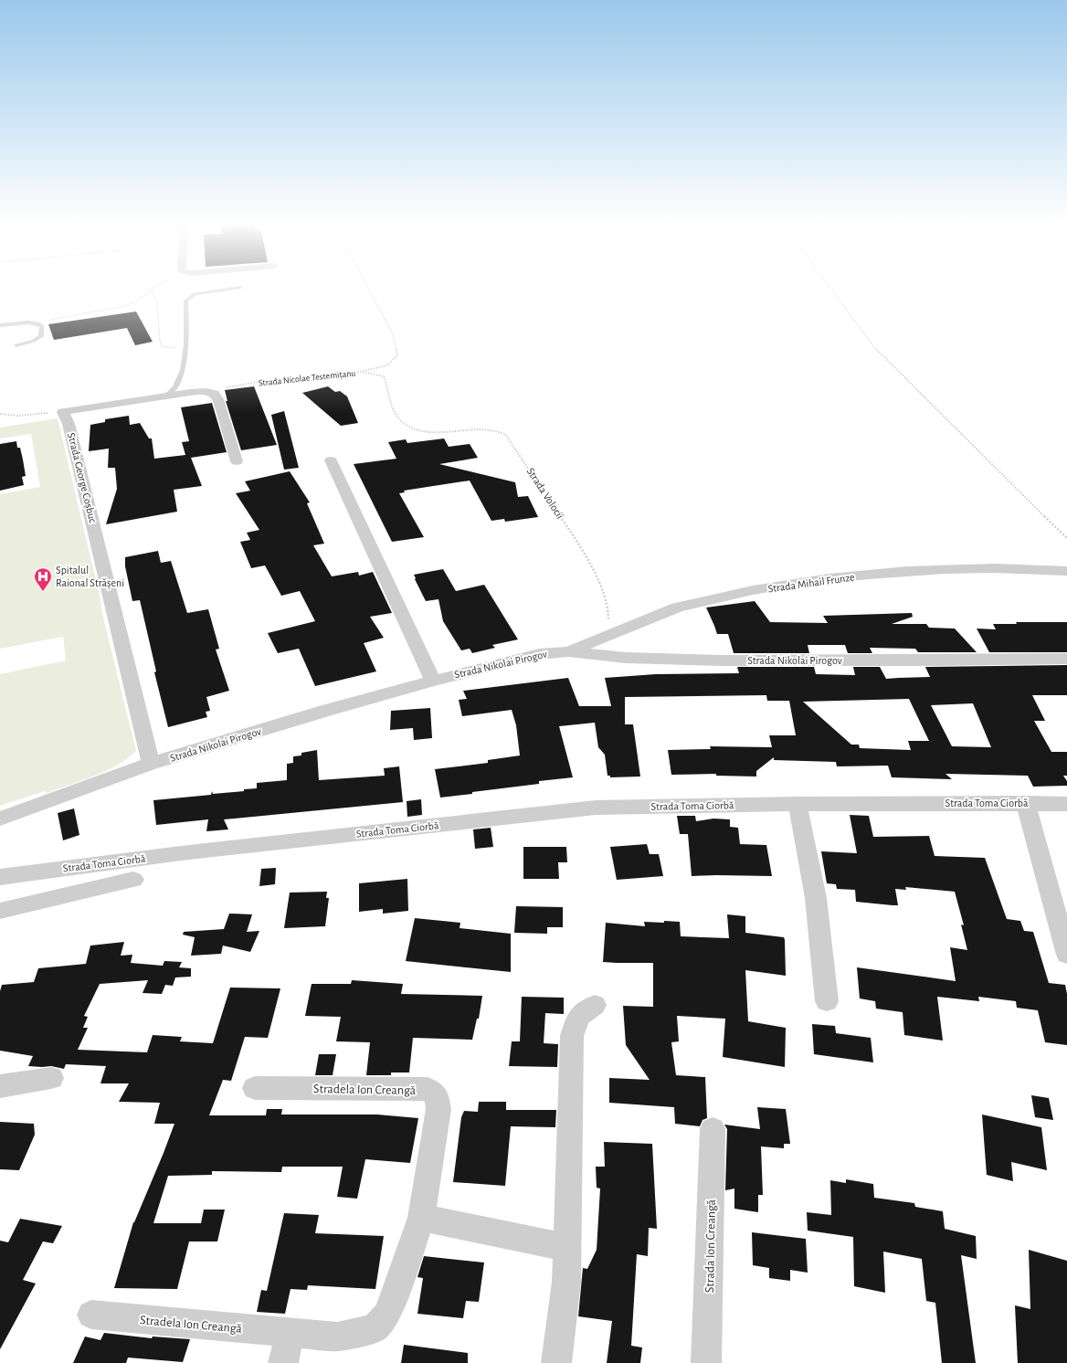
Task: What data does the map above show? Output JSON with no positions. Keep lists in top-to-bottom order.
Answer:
{
  "streets": {
    "street": [
      "Strada George Coșbuc",
      "Strada Mihail Frunze",
      "Strada Nikolai Pirogov",
      "Strada Toma Ciorbă",
      "Stradela Ion Creangă",
      "Strada Ion Creangă"
    ],
    "path": ["Strada Nicolae Testemițanu", "Strada Volocii"]
  },
  "crossings": [
    ["Strada Nicolae Testemițanu", "Strada Volocii"],
    ["Strada George Coșbuc", "Strada Nikolai Pirogov"],
    ["Strada Volocii", "Strada Mihail Frunze"],
    ["Strada Mihail Frunze", "Strada Nikolai Pirogov"]
  ],
  "places": {
    "hospital": ["Spitalul Raional Strășeni"]
  }
}
